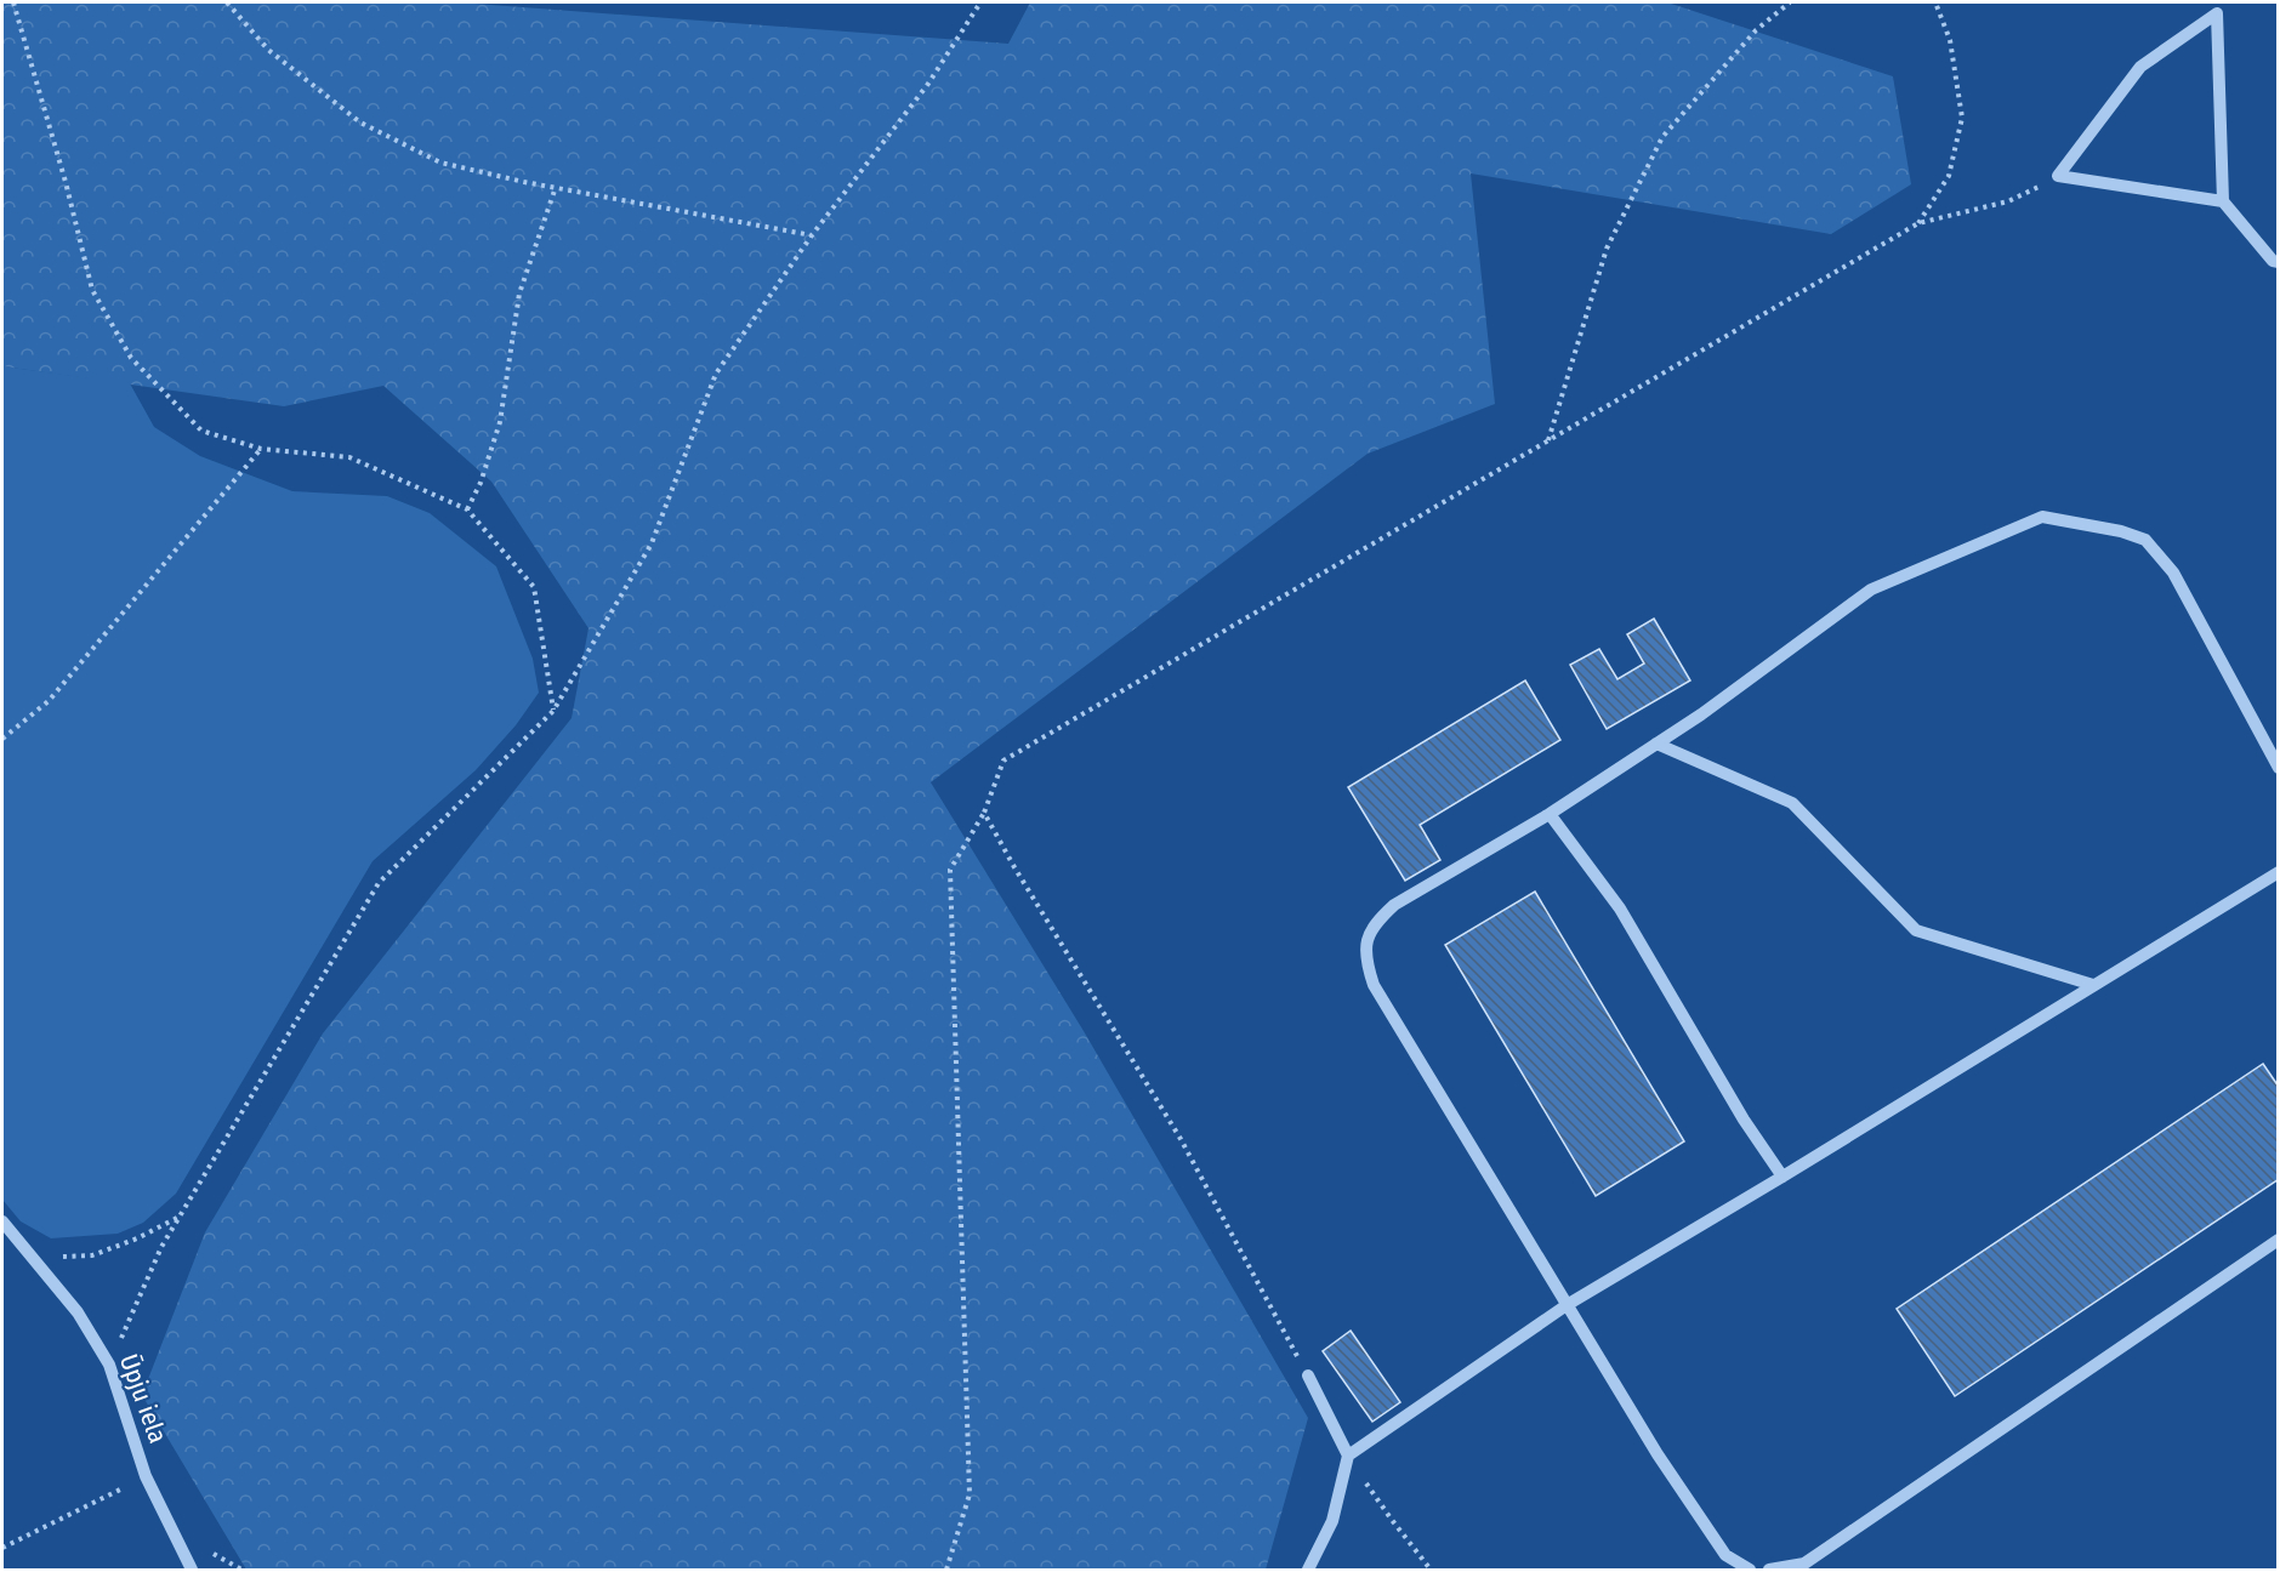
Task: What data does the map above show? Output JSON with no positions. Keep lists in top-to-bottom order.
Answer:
{
  "streets": {
    "street": ["Ūpju iela"]
  }
}
